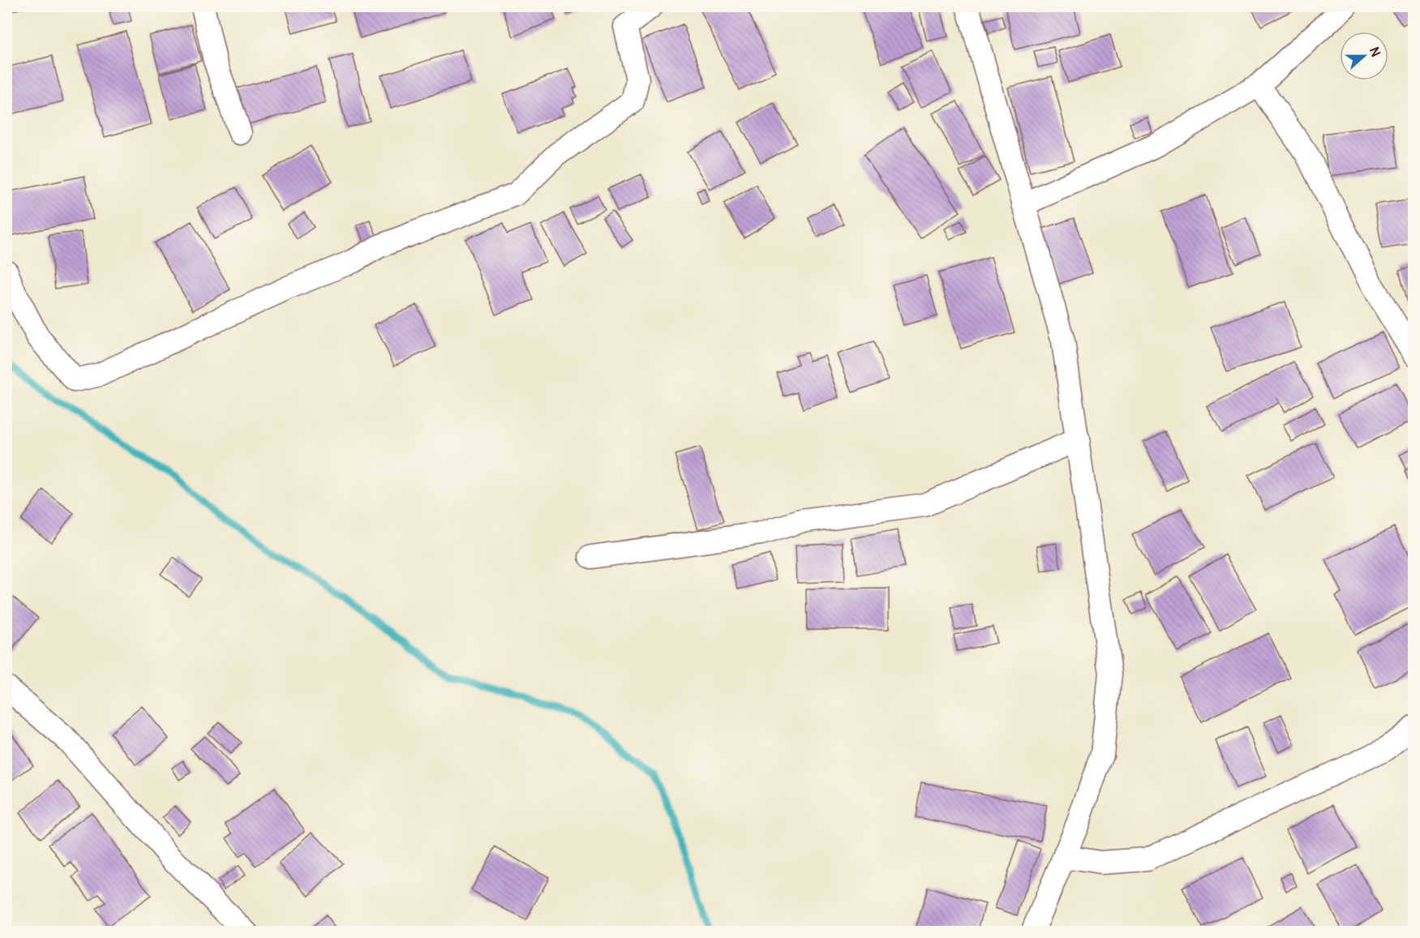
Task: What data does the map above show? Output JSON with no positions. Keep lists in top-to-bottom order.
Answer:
{
  "north": "right"
}
